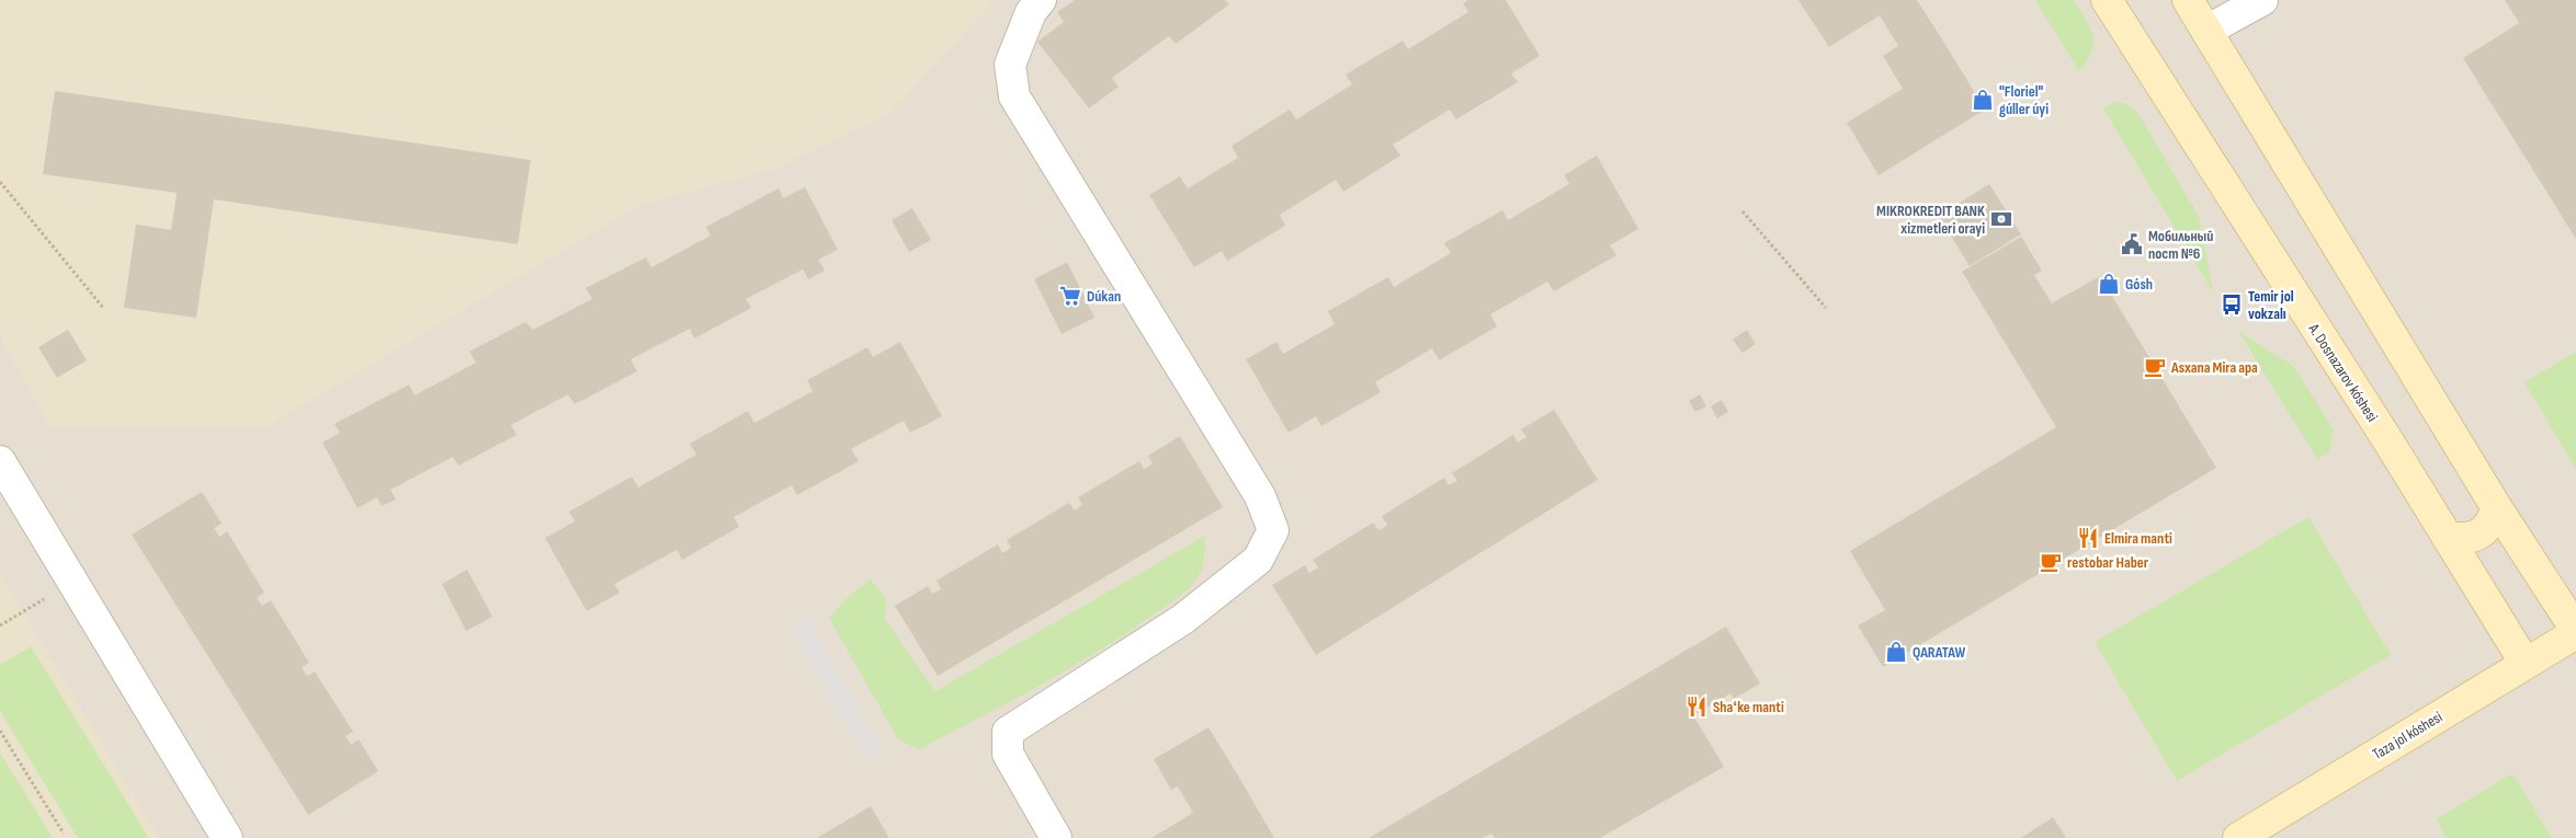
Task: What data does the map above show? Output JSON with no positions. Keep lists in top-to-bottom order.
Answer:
{
  "streets": {
    "main road": ["A. Dosnazarov kóshesi", "Taza jol kóshesi"]
  },
  "crossings": [
    ["A. Dosnazarov kóshesi", "Taza jol kóshesi"]
  ],
  "places": {
    "shop": ["\"Floriel\" gúller úyi", "Gósh", "QARATAW"],
    "bank": ["MIKROKREDIT BANK xizmetleri orayi"],
    "public building": ["Мобильный пост №6"],
    "supermarket": ["Dúkan"],
    "bus stop": ["Temir jol vokzalı"],
    "cafe": ["Asxana Mira apa", "restobar Haber"],
    "restaurant": ["Elmira manti", "Shaʻke manti"]
  }
}
